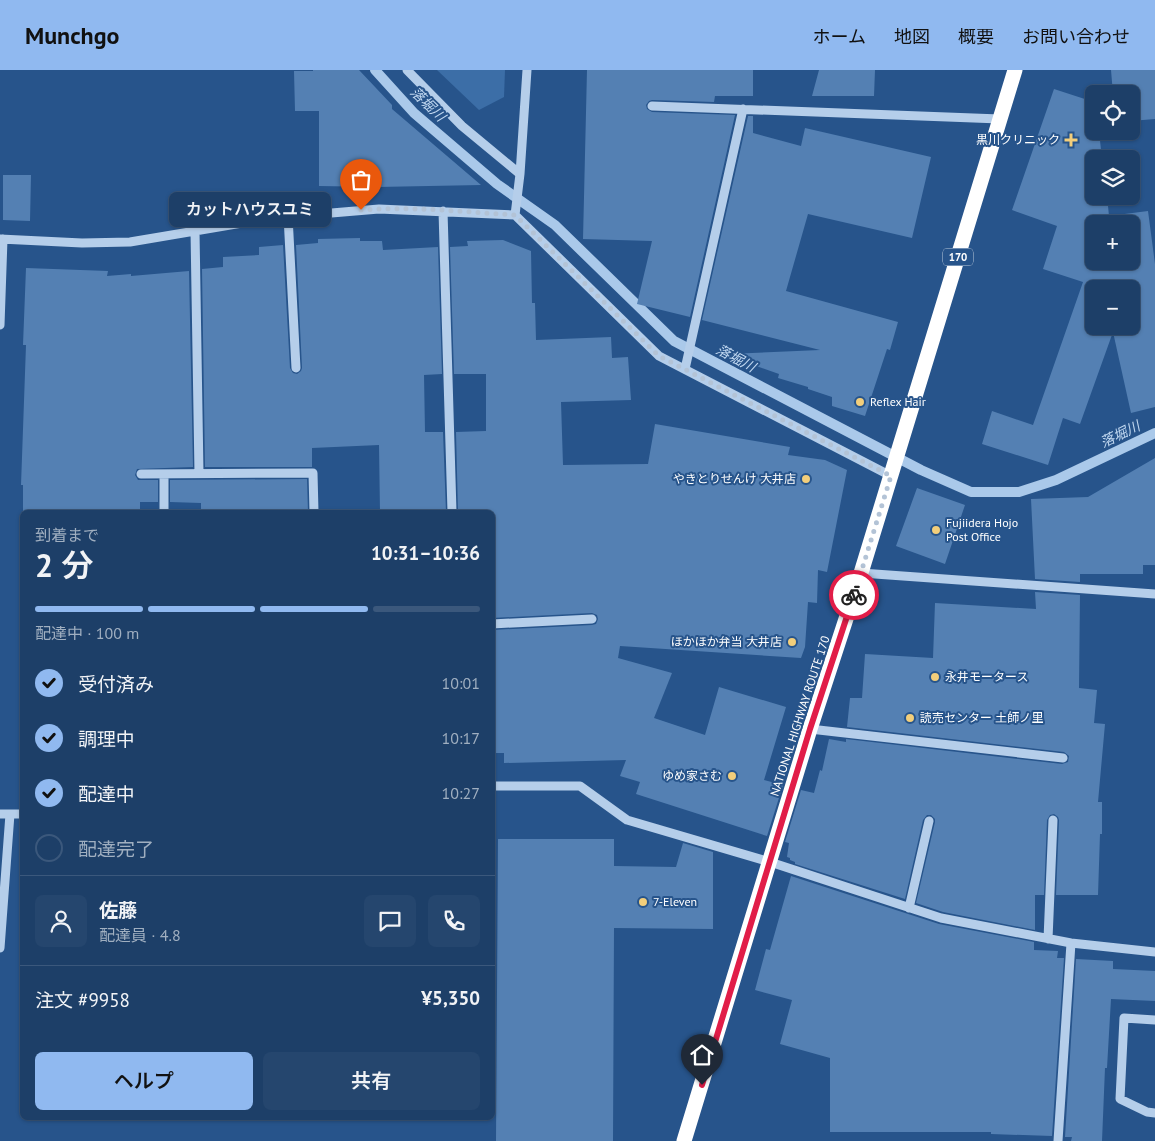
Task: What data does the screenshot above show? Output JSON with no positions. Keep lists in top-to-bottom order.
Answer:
{
  "streets": {
    "highway": ["170", "NATIONAL HIGHWAY ROUTE 170"]
  },
  "water": ["落堀川"],
  "places": {
    "health": ["黒川クリニック"],
    "other": [
      "カットハウスユミ",
      "Reflex Hair",
      "やきとりせんけ 大井店",
      "Fujiidera Hojo Post Office",
      "ほかほか弁当 大井店",
      "永井モータース",
      "読売センター 土師ノ里",
      "ゆめ家さむ",
      "7-Eleven"
    ]
  },
  "page": {
    "header": "Munchgo",
    "nav": [
      "ホーム",
      "地図",
      "概要",
      "お問い合わせ"
    ],
    "map_buttons": ["+", "−"],
    "bubble": "カットハウスユミ",
    "heading": ["2 分", "到着まで", "10:31–10:36"],
    "panel": [
      "佐藤",
      "配達員 · 4.8",
      "注文 #9958",
      "¥5,350"
    ],
    "bar": "配達中 · 100 m",
    "list": [
      ["受付済み", "10:01"],
      ["調理中", "10:17"],
      ["配達中", "10:27"],
      "配達完了"
    ],
    "buttons": ["ヘルプ", "共有"]
  }
}
